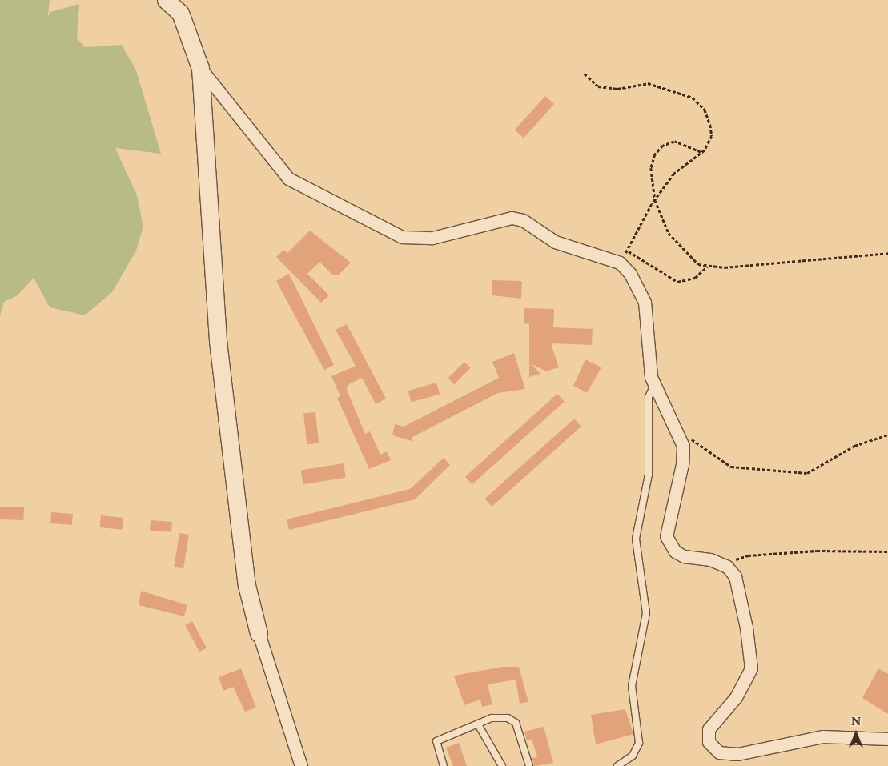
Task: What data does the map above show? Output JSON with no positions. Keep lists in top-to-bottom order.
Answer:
{
  "north": "top"
}
